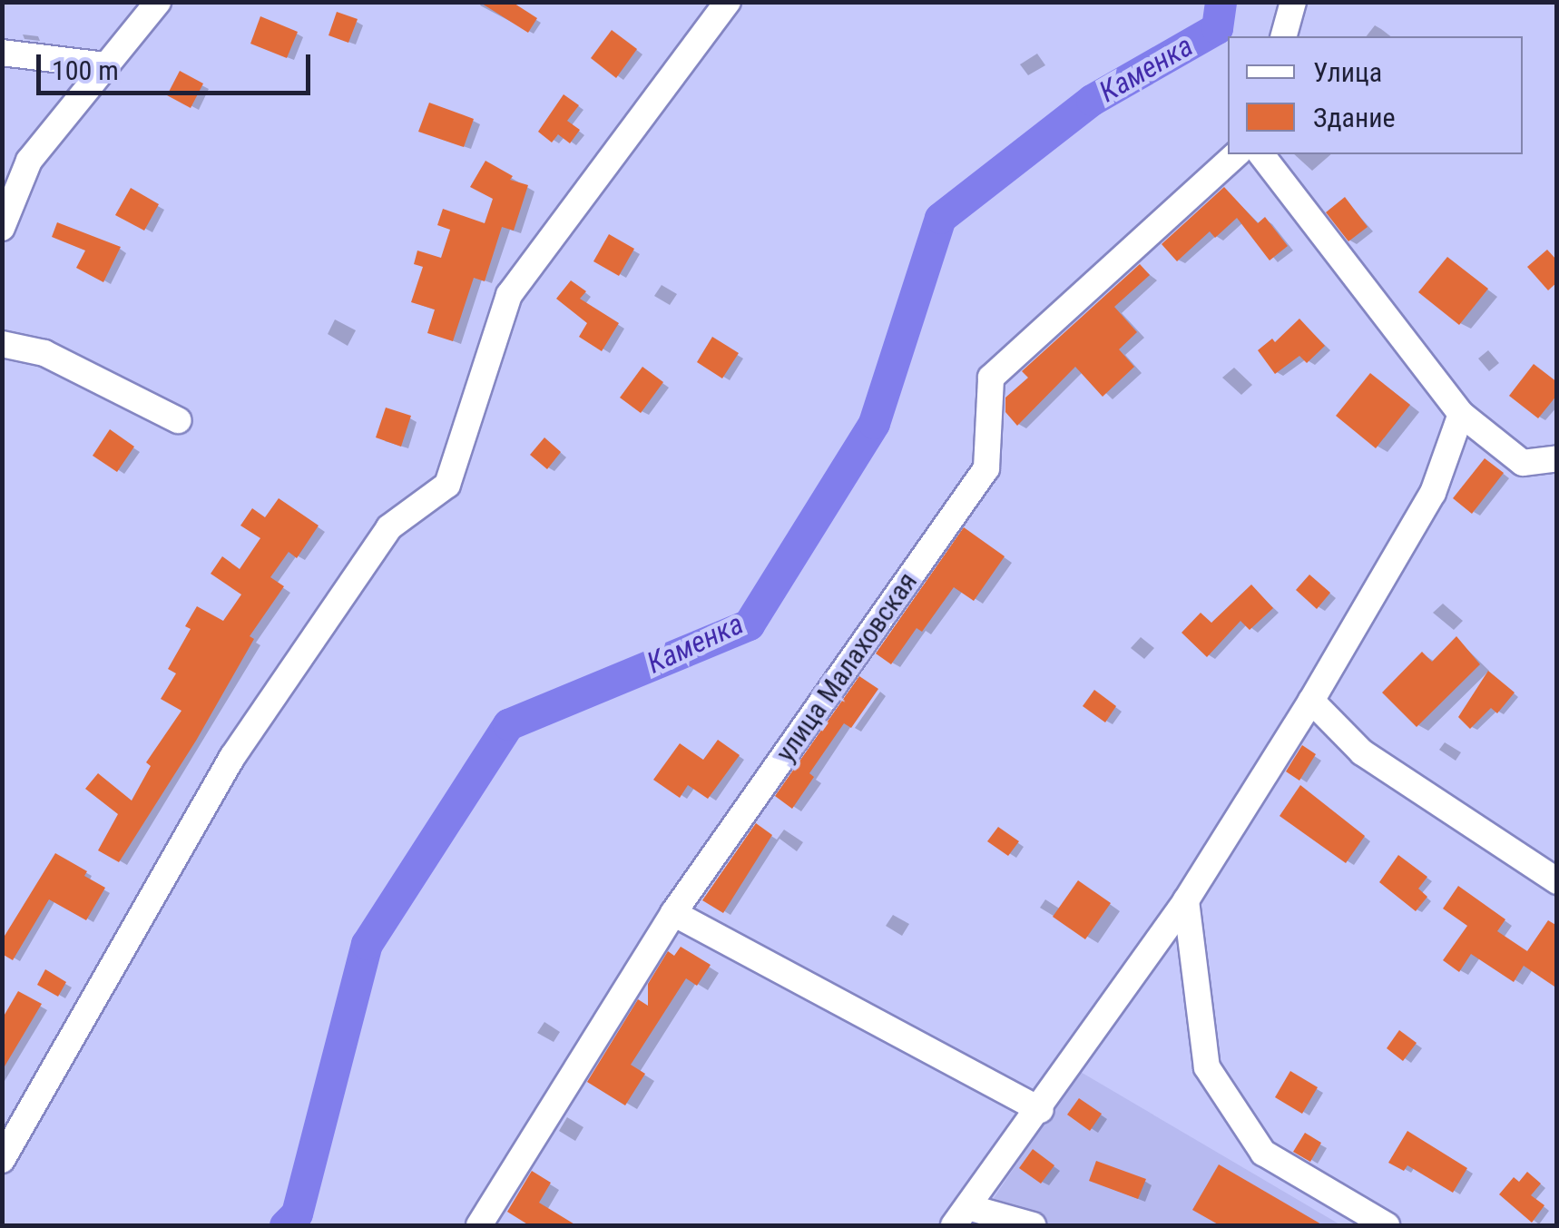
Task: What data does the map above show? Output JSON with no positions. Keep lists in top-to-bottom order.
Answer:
{
  "streets": {
    "street": ["улица Малаховская"]
  },
  "water": ["Каменка"],
  "legend": ["Улица", "Здание"],
  "scale_bar": "100 m"
}
